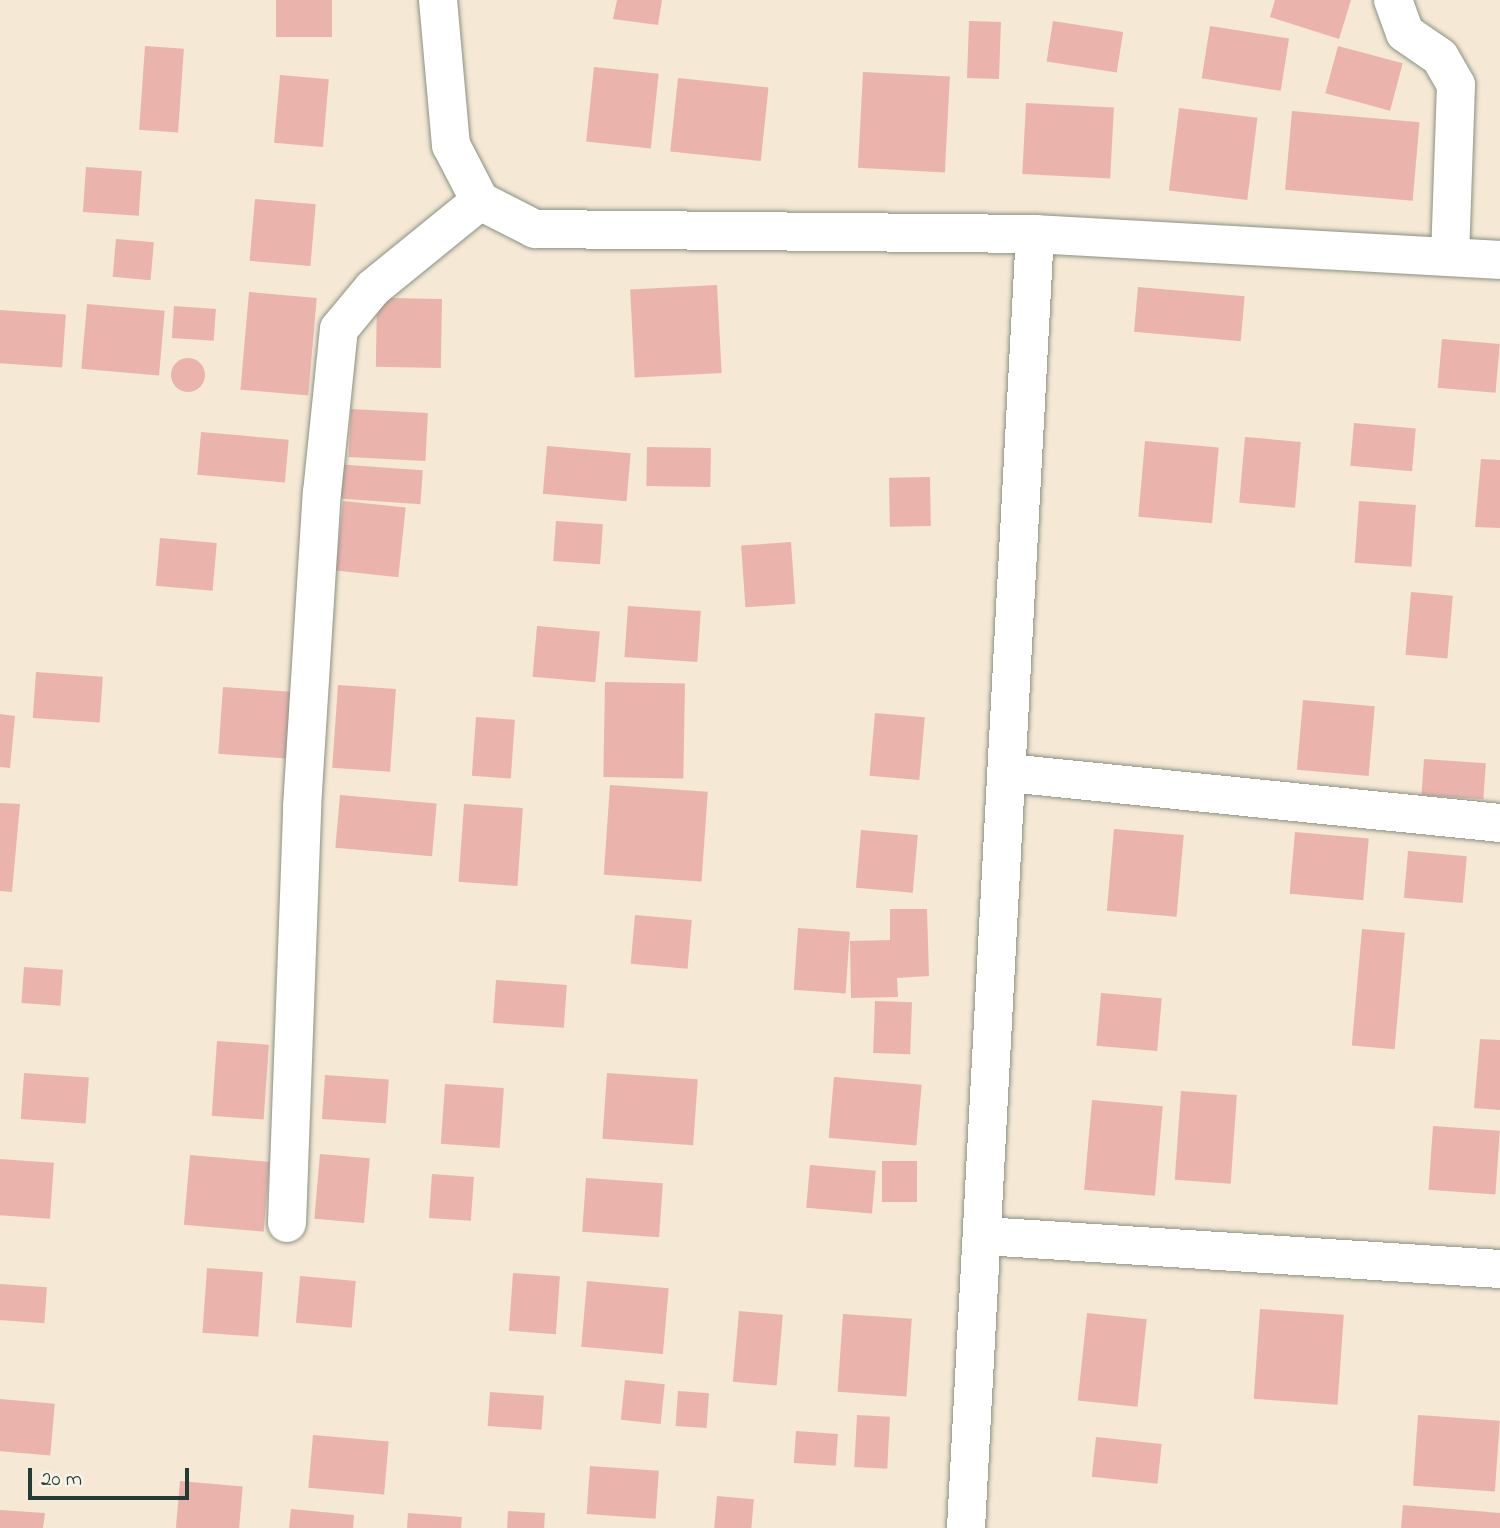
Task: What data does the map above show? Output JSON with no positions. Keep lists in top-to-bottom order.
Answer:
{
  "scale_bar": "20 m"
}
